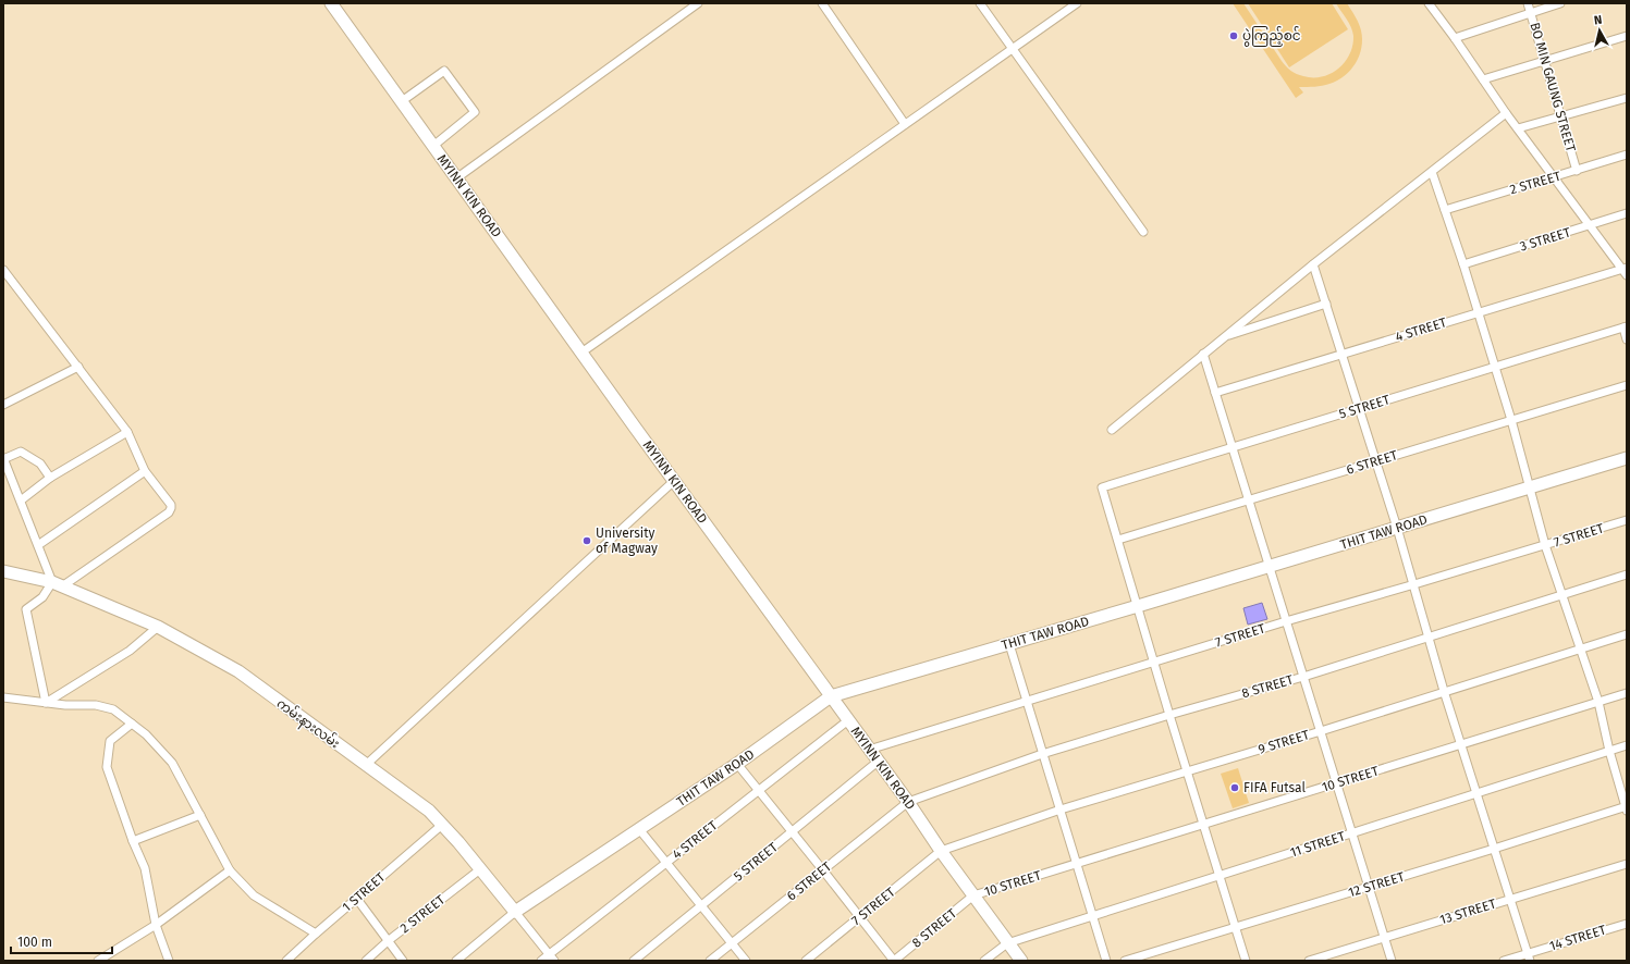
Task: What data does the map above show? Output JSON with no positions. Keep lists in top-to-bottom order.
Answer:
{
  "streets": {
    "street": [
      "BO MIN GAUNG STREET",
      "2 STREET",
      "MYINN KIN ROAD",
      "3 STREET",
      "4 STREET",
      "5 STREET",
      "6 STREET",
      "THIT TAW ROAD",
      "7 STREET",
      "8 STREET",
      "ကမ်းနားလမ်း",
      "9 STREET",
      "10 STREET",
      "11 STREET",
      "12 STREET",
      "1 STREET",
      "13 STREET",
      "14 STREET"
    ]
  },
  "crossings": [
    ["BO MIN GAUNG STREET", "2 STREET"],
    ["2 STREET", "ကမ်းနားလမ်း"],
    ["MYINN KIN ROAD", "4 STREET"],
    ["MYINN KIN ROAD", "5 STREET"],
    ["MYINN KIN ROAD", "6 STREET"],
    ["MYINN KIN ROAD", "THIT TAW ROAD"],
    ["MYINN KIN ROAD", "7 STREET"],
    ["MYINN KIN ROAD", "8 STREET"],
    ["MYINN KIN ROAD", "9 STREET"],
    ["MYINN KIN ROAD", "10 STREET"],
    ["MYINN KIN ROAD", "11 STREET"],
    ["4 STREET", "ကမ်းနားလမ်း"],
    ["5 STREET", "6 STREET"],
    ["6 STREET", "8 STREET"],
    ["THIT TAW ROAD", "ကမ်းနားလမ်း"],
    ["7 STREET", "9 STREET"],
    ["8 STREET", "10 STREET"],
    ["ကမ်းနားလမ်း", "1 STREET"]
  ],
  "places": ["ပွဲကြည့်စင်", "University of Magway", "FIFA Futsal"],
  "scale_bar": "100 m",
  "north": "top"
}
